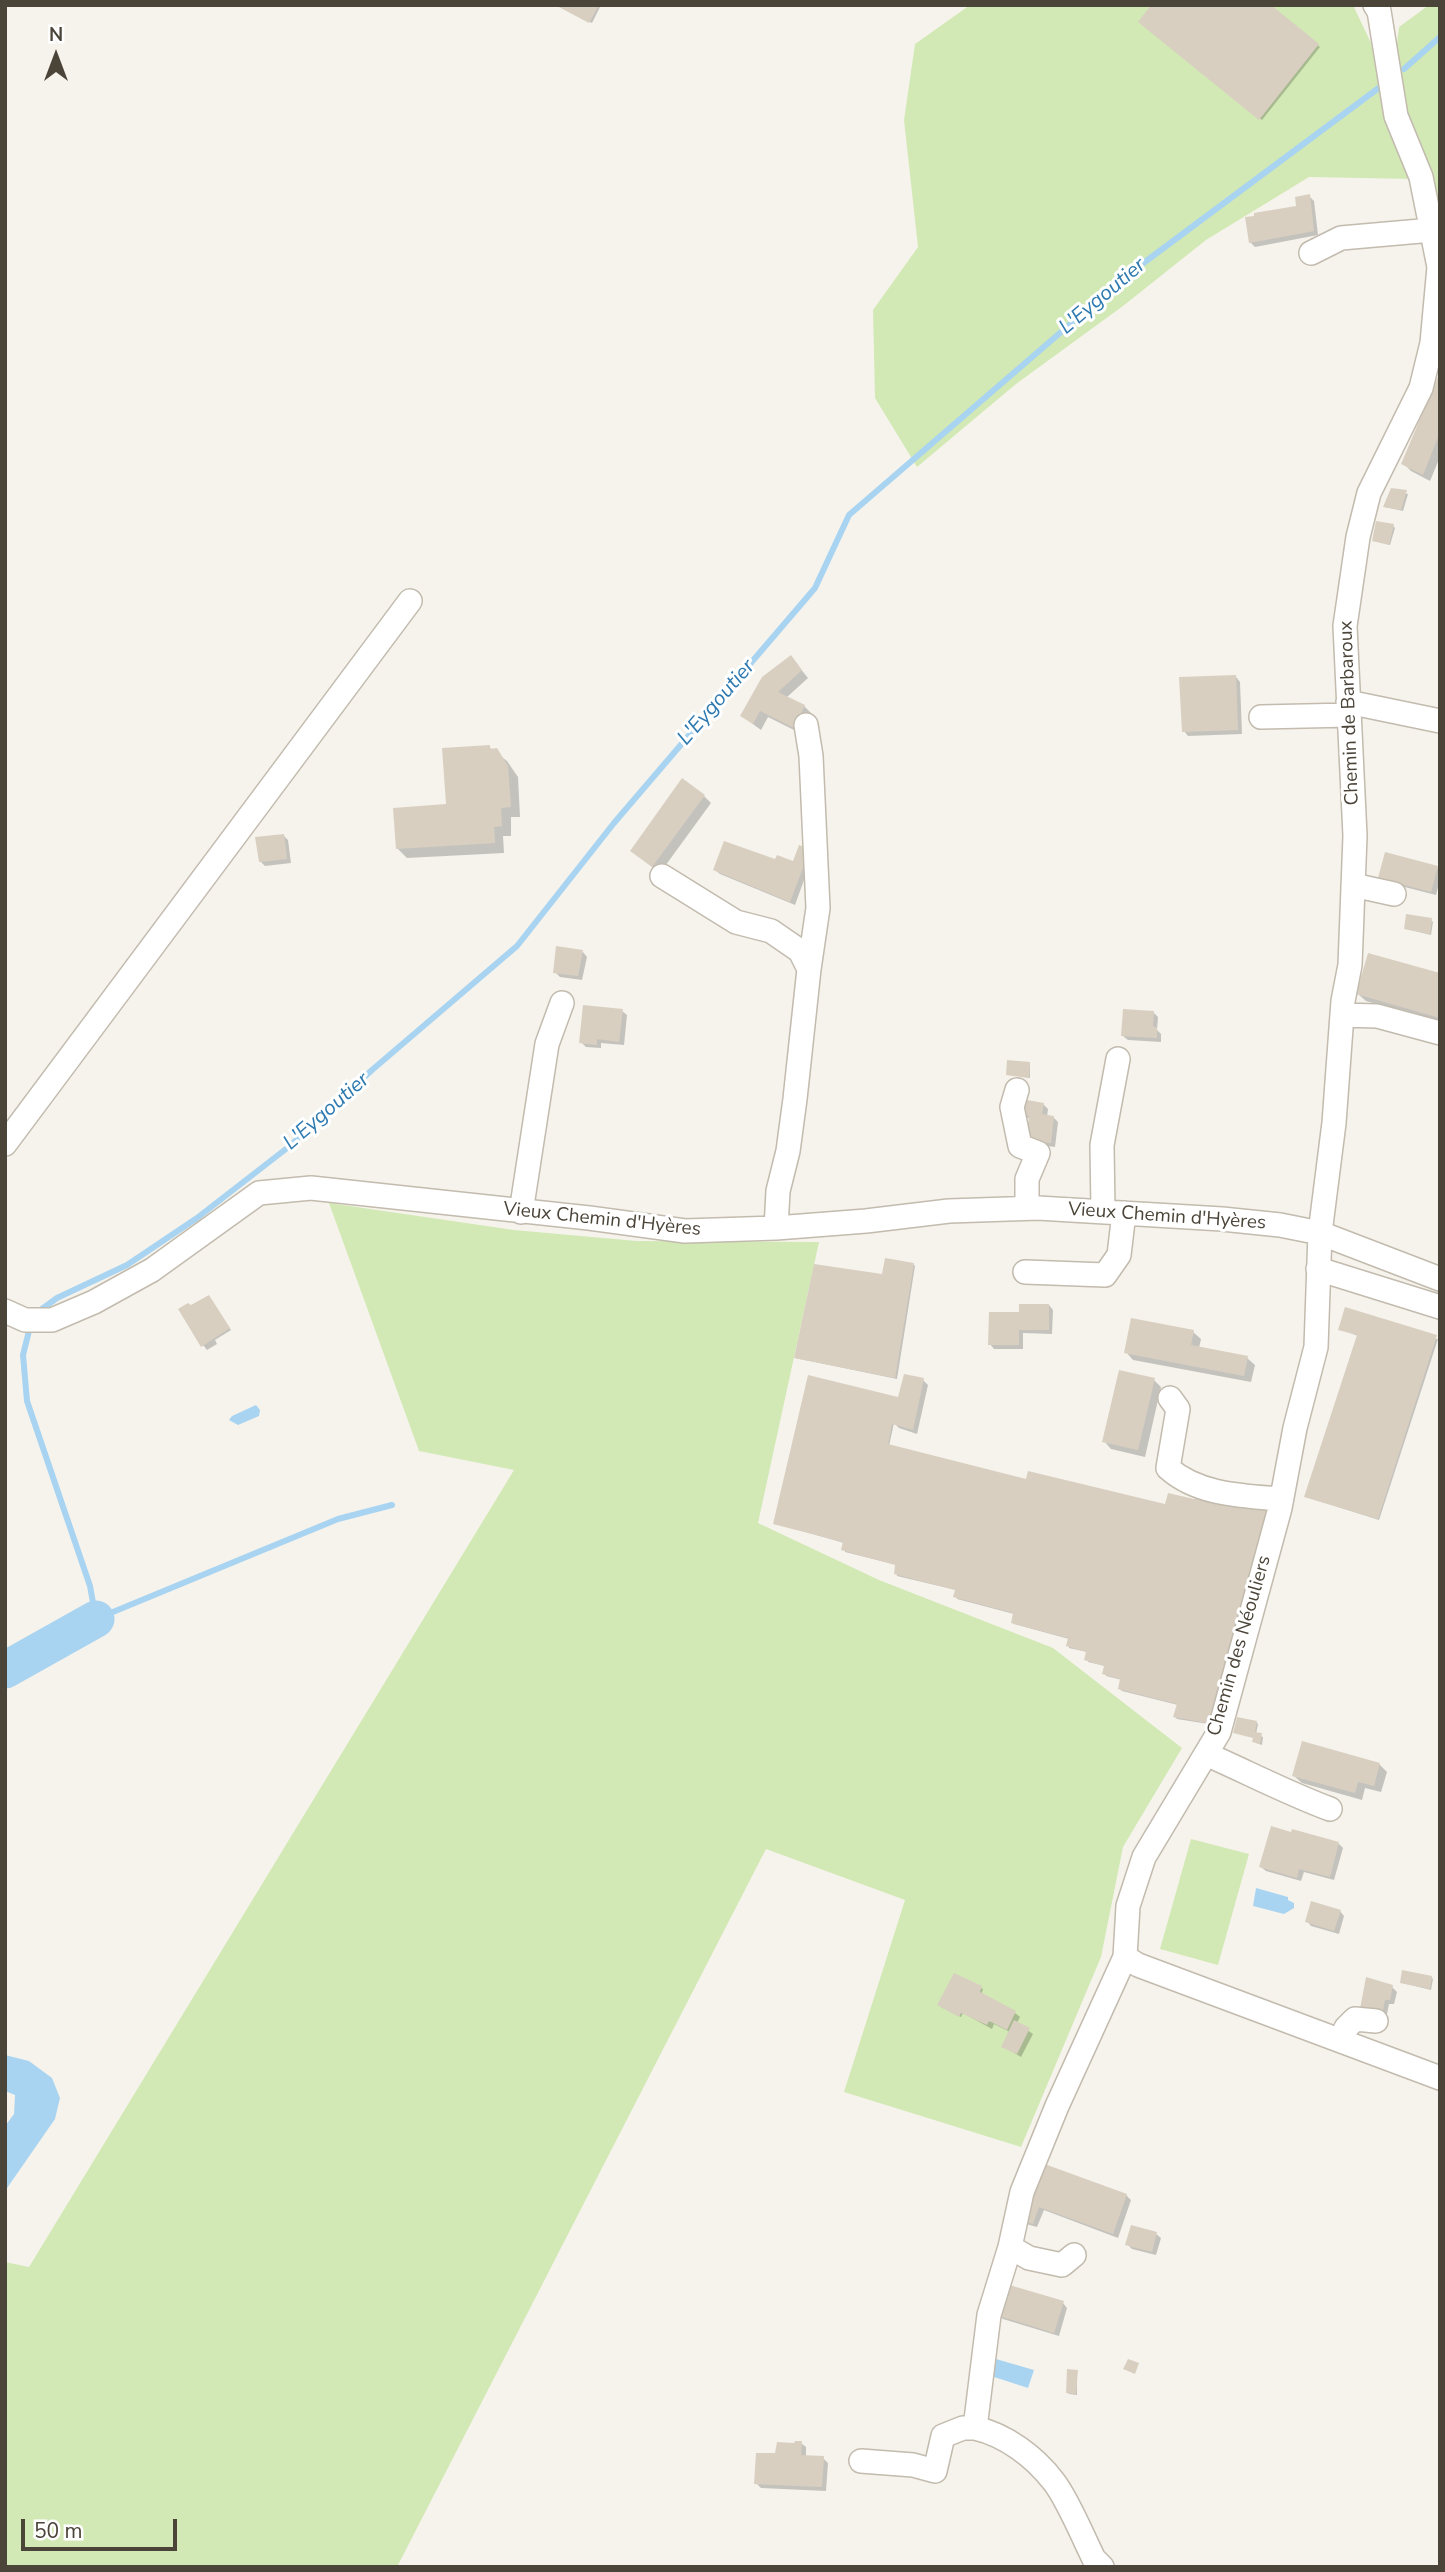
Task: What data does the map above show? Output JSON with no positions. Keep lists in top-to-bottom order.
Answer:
{
  "streets": {
    "street": ["Chemin de Barbaroux", "Vieux Chemin d'Hyères", "Chemin des Néouliers"]
  },
  "crossings": [
    ["Chemin de Barbaroux", "Vieux Chemin d'Hyères"],
    ["Chemin de Barbaroux", "Chemin des Néouliers"],
    ["Vieux Chemin d'Hyères", "Chemin des Néouliers"]
  ],
  "water": ["L'Eygoutier"],
  "scale_bar": "50 m",
  "north": "top"
}
